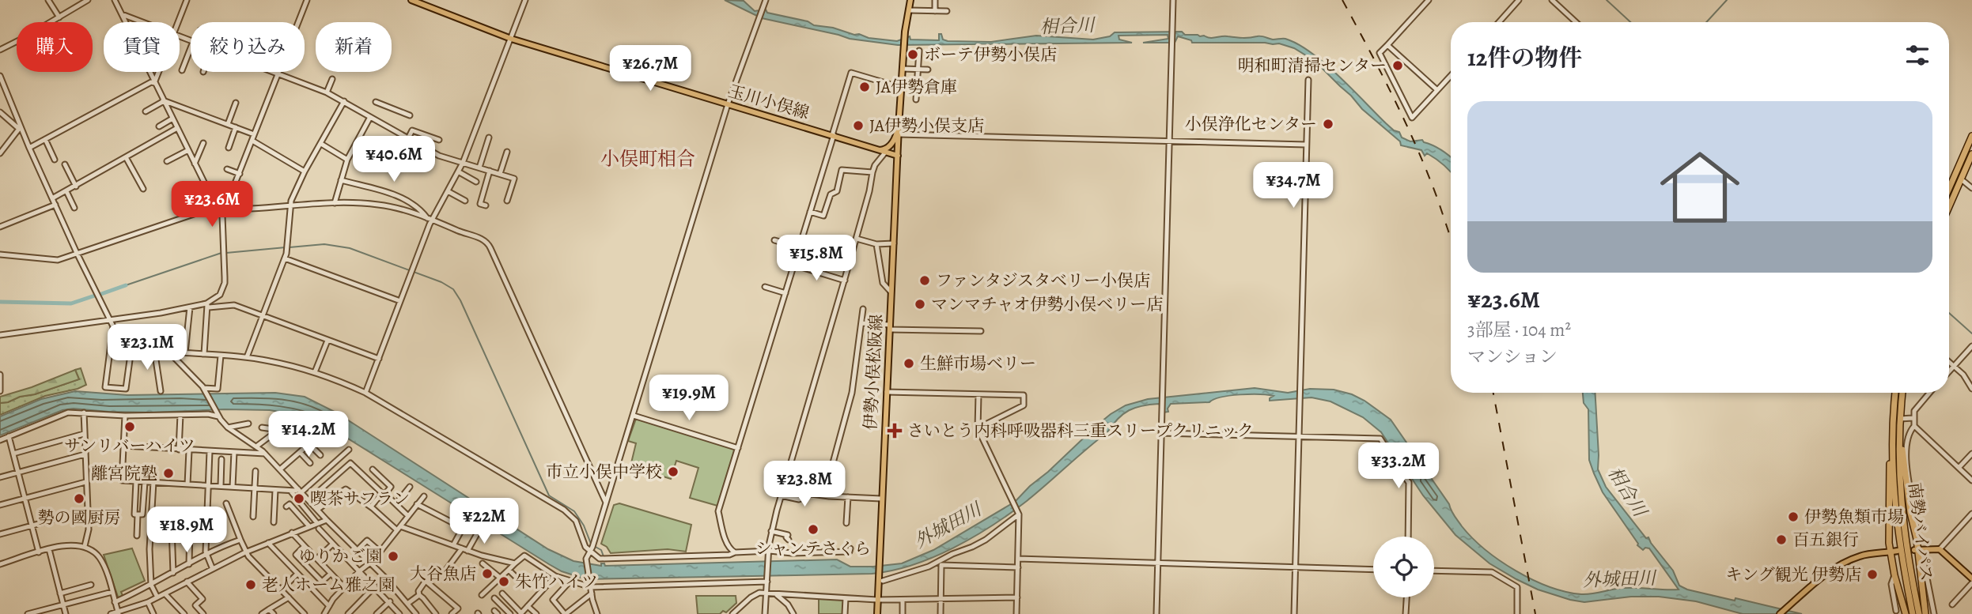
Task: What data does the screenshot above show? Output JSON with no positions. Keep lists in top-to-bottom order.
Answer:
{
  "streets": {
    "highway": ["南勢バイパス"],
    "main road": ["玉川小俣線", "伊勢小俣松阪線"]
  },
  "crossings": [
    ["玉川小俣線", "伊勢小俣松阪線"]
  ],
  "districts": ["小俣町相合"],
  "water": ["相合川", "外城田川"],
  "places": {
    "other": [
      "ボーテ伊勢小俣店",
      "明和町清掃センター",
      "JA伊勢倉庫",
      "小俣浄化センター",
      "JA伊勢小俣支店",
      "ファンタジスタベリー小俣店",
      "マンマチャオ伊勢小俣ベリー店",
      "生鮮市場ベリー",
      "サンリバーハイツ",
      "市立小俣中学校",
      "離宮院塾",
      "勢の國厨房",
      "喫茶サフラン",
      "伊勢魚類市場",
      "シャンテさくら",
      "百五銀行",
      "ゆりかご園",
      "大谷魚店",
      "キング観光 伊勢店",
      "朱竹ハイツ",
      "老人ホーム雅之園"
    ],
    "health": ["さいとう内科呼吸器科三重スリープクリニック"]
  },
  "page": {
    "chip": [
      "購入",
      "賃貸",
      "絞り込み",
      "新着"
    ],
    "heading": "12件の物件",
    "price": [
      "¥26.7M",
      "¥40.6M",
      "¥34.7M",
      "¥23.6M",
      "¥15.8M",
      "¥23.1M",
      "¥19.9M",
      "¥14.2M",
      "¥33.2M",
      "¥23.8M",
      "¥22M",
      "¥18.9M"
    ],
    "list": [
      {
        "name": "¥23.6M",
        "note": "3部屋 · 104 m² · マンション"
      }
    ]
  }
}
